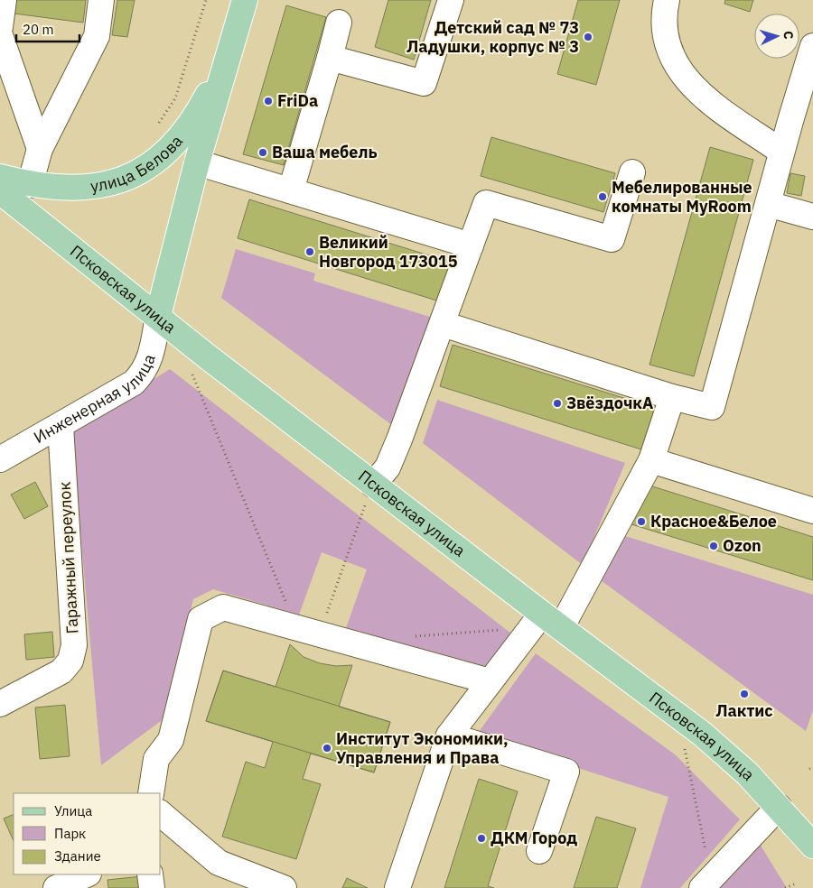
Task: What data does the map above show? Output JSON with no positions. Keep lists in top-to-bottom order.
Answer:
{
  "streets": {
    "main road": ["улица Белова", "Псковская улица"],
    "street": ["Инженерная улица", "Гаражный переулок"]
  },
  "crossings": [
    ["улица Белова", "Псковская улица"],
    ["улица Белова", "Инженерная улица"],
    ["Псковская улица", "Инженерная улица"],
    ["Инженерная улица", "Гаражный переулок"]
  ],
  "places": [
    "Детский сад № 73 Ладушки, корпус № 3",
    "FriDa",
    "Ваша мебель",
    "Мебелированные комнаты MyRoom",
    "Великий Новгород 173015",
    "ЗвёздочкА",
    "Красное&Белое",
    "Ozon",
    "Лактис",
    "Институт Экономики, Управления и Права",
    "ДКМ Город"
  ],
  "legend": ["Улица", "Парк", "Здание"],
  "scale_bar": "20 m",
  "north": "right"
}
